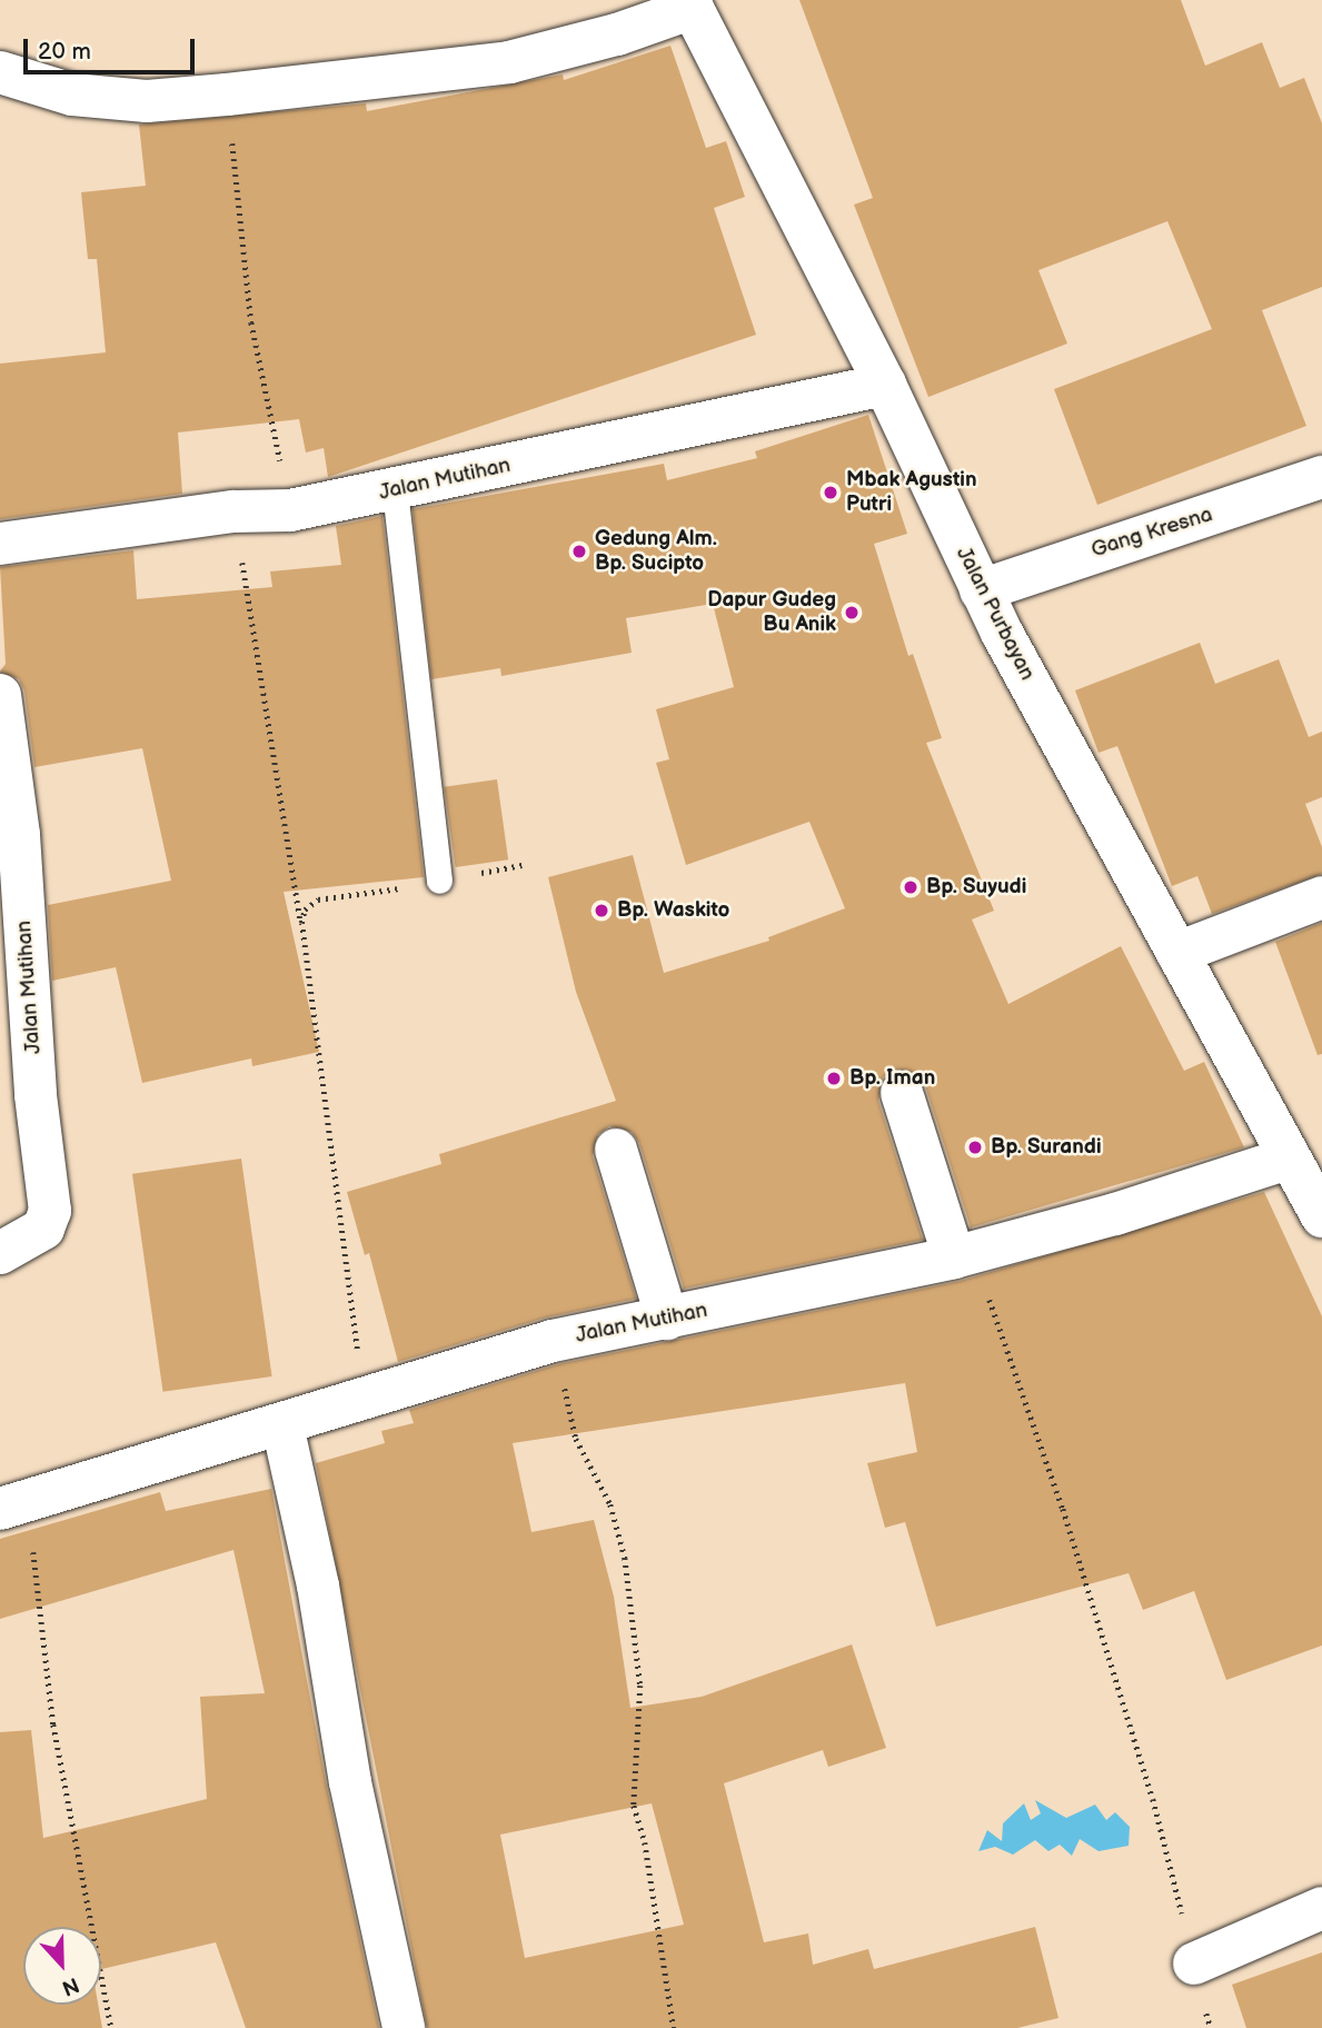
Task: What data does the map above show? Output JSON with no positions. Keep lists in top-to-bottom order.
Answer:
{
  "streets": {
    "street": ["Jalan Mutihan", "Gang Kresna", "Jalan Purbayan"]
  },
  "crossings": [
    ["Jalan Mutihan", "Jalan Purbayan"],
    ["Gang Kresna", "Jalan Purbayan"]
  ],
  "places": [
    "Mbak Agustin Putri",
    "Gedung Alm. Bp. Sucipto",
    "Dapur Gudeg Bu Anik",
    "Bp. Suyudi",
    "Bp. Waskito",
    "Bp. Iman",
    "Bp. Surandi"
  ],
  "scale_bar": "20 m",
  "north": "bottom"
}
